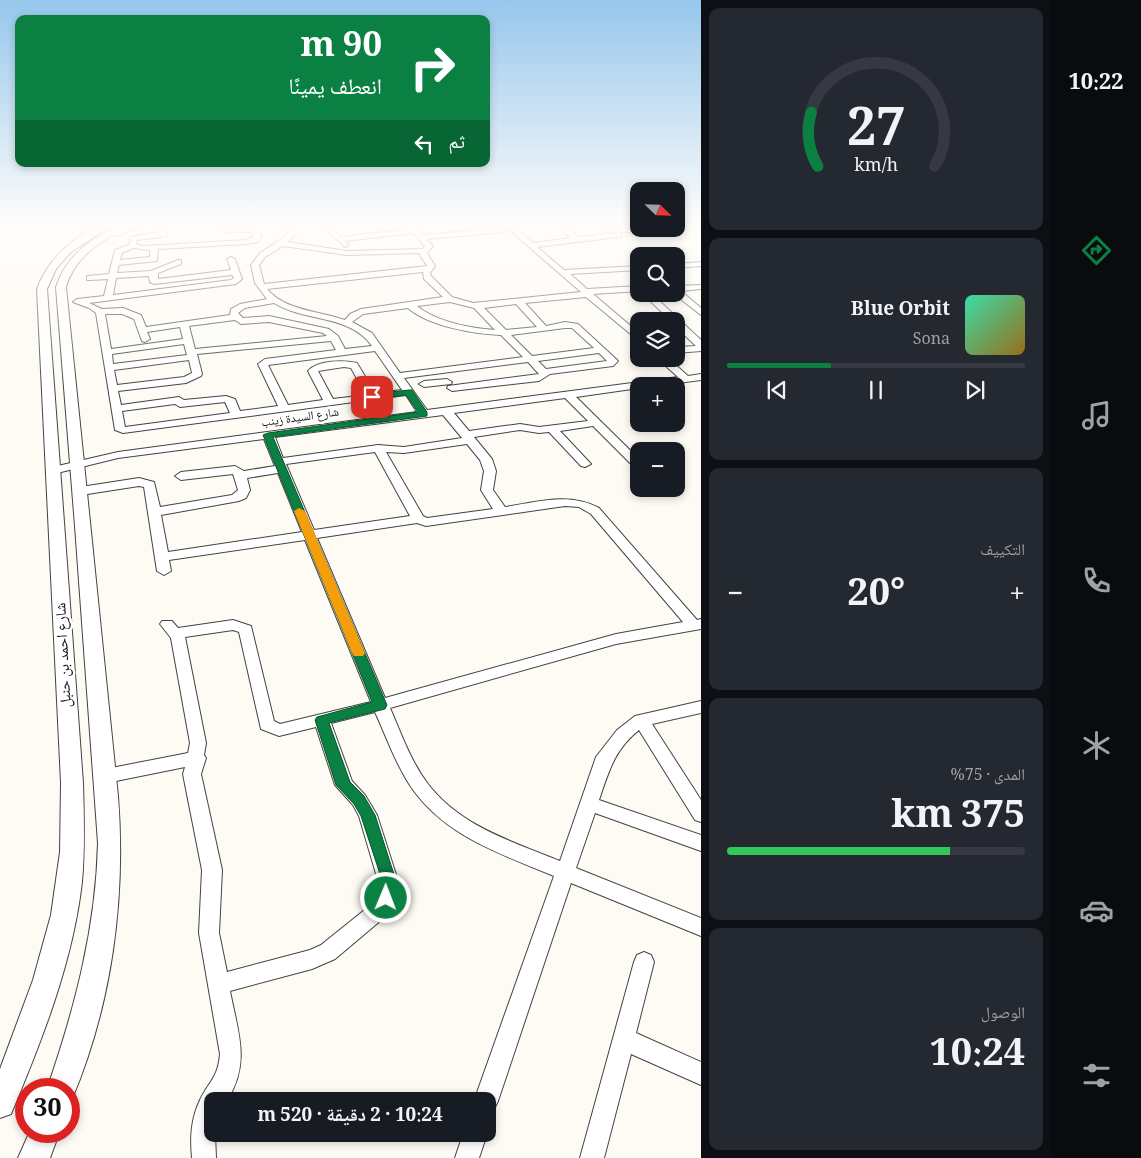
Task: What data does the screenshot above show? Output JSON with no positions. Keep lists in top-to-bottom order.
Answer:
{
  "streets": {
    "street": ["شارع السيدة زينب", "شارع احمد بن حنبل"]
  },
  "crossings": [
    ["شارع السيدة زينب", "شارع احمد بن حنبل"]
  ],
  "north": "bottom right",
  "page": {
    "tabs": "10:22",
    "turn": ["90 m", "انعطف يمينًا"],
    "then": "ثم",
    "map_buttons": ["+", "−"],
    "song": ["Blue Orbit", "Sona"],
    "tile": [
      "التكييف",
      ["المدى · 75%", "375 km"],
      ["الوصول", "10:24"]
    ],
    "heat": ["−", "20°", "+"],
    "limit": "30",
    "trip": "10:24 · 2 دقيقة · 520 m",
    "gauge": ["27", "km/h"]
  }
}
